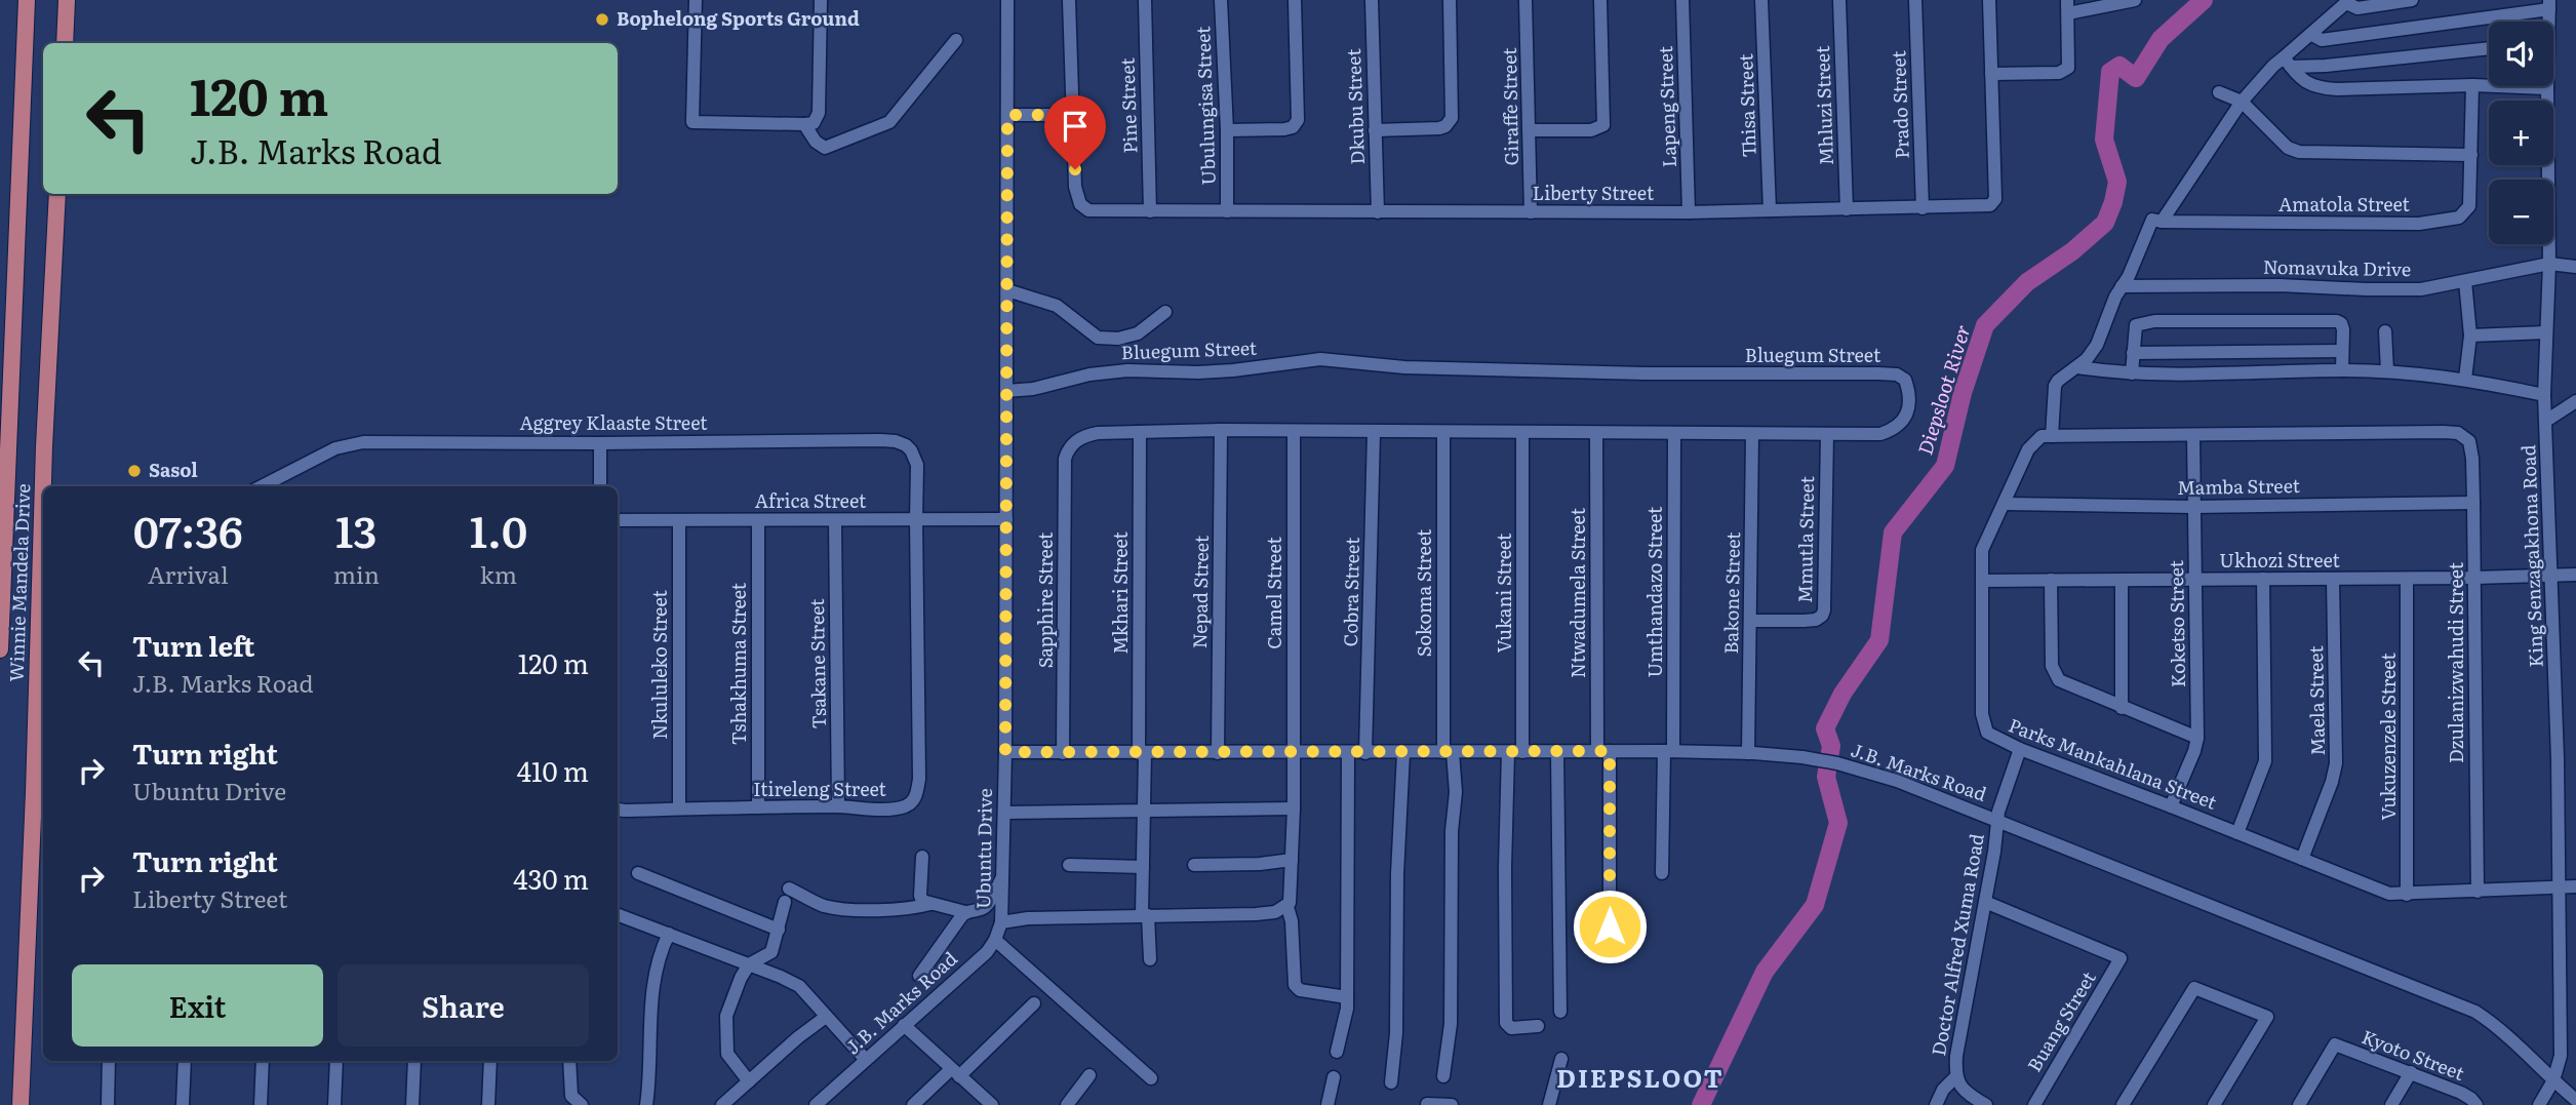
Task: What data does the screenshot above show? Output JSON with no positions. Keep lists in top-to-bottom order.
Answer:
{
  "streets": {
    "main road": ["Winnie Mandela Drive"],
    "street": [
      "Prado Street",
      "Pine Street",
      "Ubulungisa Street",
      "Thisa Street",
      "Mhluzi Street",
      "Dkubu Street",
      "Giraffe Street",
      "Lapeng Street",
      "Liberty Street",
      "Amatola Street",
      "Nomavuka Drive",
      "Bluegum Street",
      "Aggrey Klaaste Street",
      "Mamba Street",
      "Africa Street",
      "Mmutla Street",
      "King Senzagakhona Road",
      "Ukhozi Street",
      "Nepad Street",
      "Cobra Street",
      "Umthandazo Street",
      "Mkhari Street",
      "Camel Street",
      "Sokoma Street",
      "Vukani Street",
      "Ntwadumela Street",
      "Bakone Street",
      "Sapphire Street",
      "Koketso Street",
      "Dzulanizwahudi Street",
      "Tshakhuma Street",
      "Tsakane Street",
      "Nkululeko Street",
      "Maela Street",
      "Vukuzenzele Street",
      "Parks Mankahlana Street",
      "J.B. Marks Road",
      "Itireleng Street",
      "Ubuntu Drive",
      "Doctor Alfred Xuma Road",
      "Buang Street",
      "Kyoto Street"
    ]
  },
  "crossings": [
    ["Prado Street", "Liberty Street"],
    ["Pine Street", "Liberty Street"],
    ["Ubulungisa Street", "Liberty Street"],
    ["Thisa Street", "Liberty Street"],
    ["Mhluzi Street", "Liberty Street"],
    ["Dkubu Street", "Liberty Street"],
    ["Giraffe Street", "Liberty Street"],
    ["Lapeng Street", "Liberty Street"],
    ["Nomavuka Drive", "King Senzagakhona Road"],
    ["Bluegum Street", "Mmutla Street"],
    ["Bluegum Street", "Nepad Street"],
    ["Bluegum Street", "Cobra Street"],
    ["Bluegum Street", "Umthandazo Street"],
    ["Bluegum Street", "Mkhari Street"],
    ["Bluegum Street", "Camel Street"],
    ["Bluegum Street", "Sokoma Street"],
    ["Bluegum Street", "Vukani Street"],
    ["Bluegum Street", "Ntwadumela Street"],
    ["Bluegum Street", "Bakone Street"],
    ["Bluegum Street", "Sapphire Street"],
    ["Bluegum Street", "Ubuntu Drive"],
    ["Aggrey Klaaste Street", "Africa Street"],
    ["Aggrey Klaaste Street", "Itireleng Street"],
    ["Mamba Street", "Koketso Street"],
    ["Mamba Street", "Dzulanizwahudi Street"],
    ["Mamba Street", "Parks Mankahlana Street"],
    ["Africa Street", "Tshakhuma Street"],
    ["Africa Street", "Tsakane Street"],
    ["Africa Street", "Nkululeko Street"],
    ["Africa Street", "Itireleng Street"],
    ["Africa Street", "Ubuntu Drive"],
    ["Mmutla Street", "Bakone Street"],
    ["King Senzagakhona Road", "Ukhozi Street"],
    ["King Senzagakhona Road", "Parks Mankahlana Street"],
    ["King Senzagakhona Road", "J.B. Marks Road"],
    ["Ukhozi Street", "Koketso Street"],
    ["Ukhozi Street", "Dzulanizwahudi Street"],
    ["Ukhozi Street", "Maela Street"],
    ["Ukhozi Street", "Vukuzenzele Street"],
    ["Ukhozi Street", "Parks Mankahlana Street"],
    ["Nepad Street", "J.B. Marks Road"],
    ["Cobra Street", "J.B. Marks Road"],
    ["Umthandazo Street", "J.B. Marks Road"],
    ["Mkhari Street", "J.B. Marks Road"],
    ["Camel Street", "J.B. Marks Road"],
    ["Sokoma Street", "J.B. Marks Road"],
    ["Vukani Street", "J.B. Marks Road"],
    ["Ntwadumela Street", "J.B. Marks Road"],
    ["Bakone Street", "J.B. Marks Road"],
    ["Sapphire Street", "J.B. Marks Road"],
    ["Koketso Street", "Dzulanizwahudi Street"],
    ["Koketso Street", "Parks Mankahlana Street"],
    ["Dzulanizwahudi Street", "Parks Mankahlana Street"],
    ["Tshakhuma Street", "Itireleng Street"],
    ["Tsakane Street", "Itireleng Street"],
    ["Nkululeko Street", "Itireleng Street"],
    ["Maela Street", "Parks Mankahlana Street"],
    ["Vukuzenzele Street", "Parks Mankahlana Street"],
    ["Parks Mankahlana Street", "Doctor Alfred Xuma Road"],
    ["J.B. Marks Road", "Ubuntu Drive"],
    ["J.B. Marks Road", "Doctor Alfred Xuma Road"],
    ["Doctor Alfred Xuma Road", "Buang Street"]
  ],
  "districts": ["DIEPSLOOT"],
  "water": ["Diepsloot River"],
  "places": ["Bophelong Sports Ground", "Sasol"],
  "page": {
    "map_buttons": ["+", "−"],
    "turn": ["120 m", "J.B. Marks Road"],
    "eta": [
      "07:36",
      "Arrival",
      "13",
      "min",
      "1.0",
      "km"
    ],
    "list": [
      {
        "name": "Turn left",
        "note": "J.B. Marks Road",
        "value": "120 m"
      },
      {
        "name": "Turn right",
        "note": "Ubuntu Drive",
        "value": "410 m"
      },
      {
        "name": "Turn right",
        "note": "Liberty Street",
        "value": "430 m"
      }
    ],
    "buttons": ["Exit", "Share"]
  }
}
